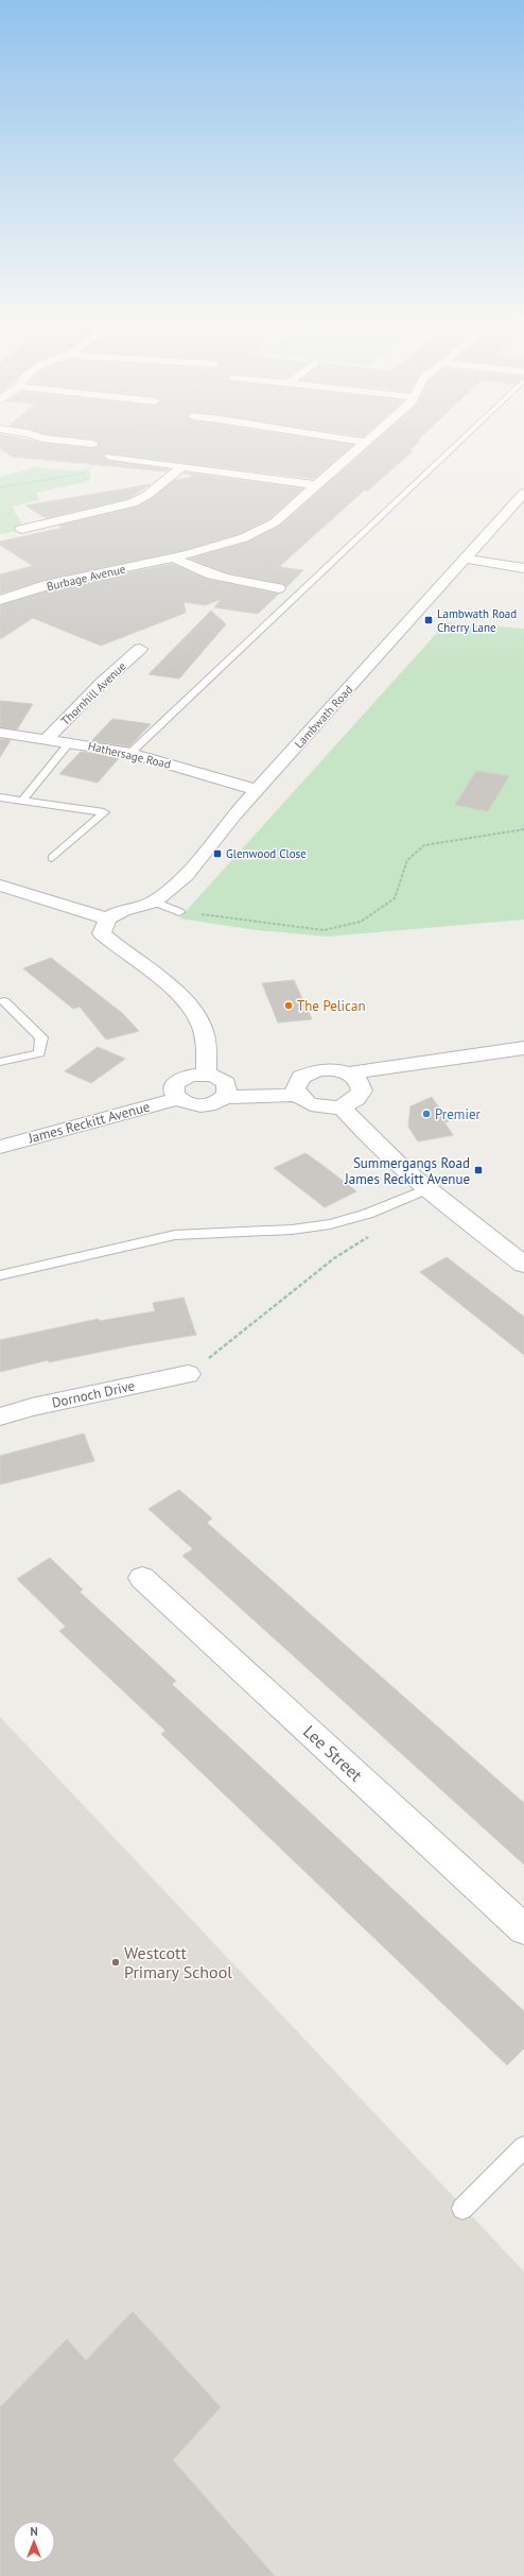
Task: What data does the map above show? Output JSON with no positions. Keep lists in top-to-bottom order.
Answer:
{
  "streets": {
    "street": [
      "Burbage Avenue",
      "Thornhill Avenue",
      "Lambwath Road",
      "Hathersage Road",
      "James Reckitt Avenue",
      "Dornoch Drive",
      "Lee Street"
    ]
  },
  "crossings": [
    ["Thornhill Avenue", "Hathersage Road"],
    ["Lambwath Road", "Hathersage Road"]
  ],
  "places": {
    "transit": ["Lambwath Road Cherry Lane", "Glenwood Close", "Summergangs Road James Reckitt Avenue"],
    "other": ["The Pelican", "Premier", "Westcott Primary School"]
  },
  "north": "top"
}
